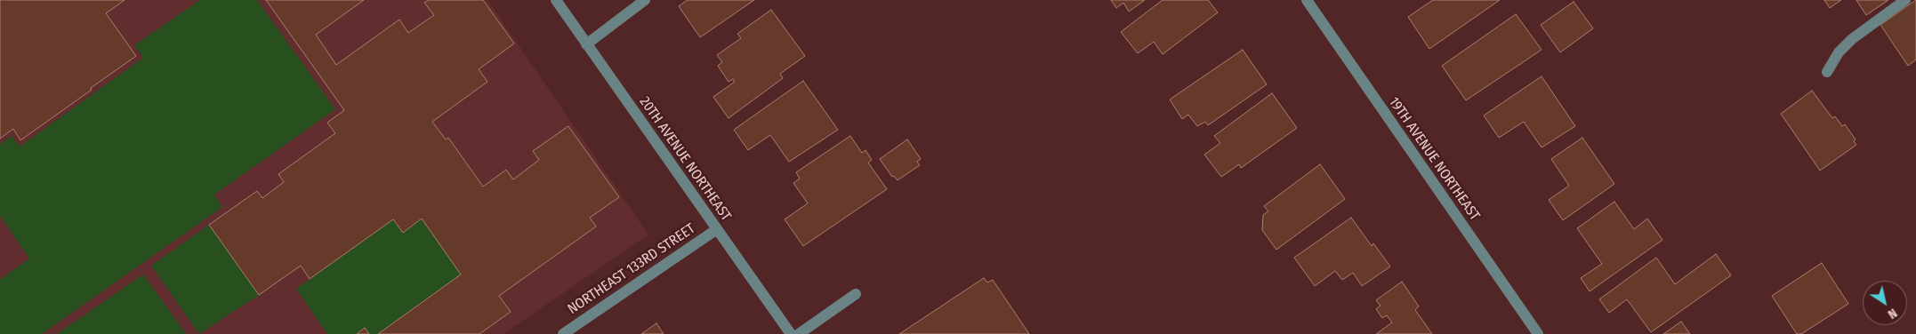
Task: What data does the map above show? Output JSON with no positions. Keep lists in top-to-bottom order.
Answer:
{
  "streets": {
    "street": ["20TH AVENUE NORTHEAST", "19TH AVENUE NORTHEAST", "NORTHEAST 133RD STREET"]
  },
  "crossings": [
    ["20TH AVENUE NORTHEAST", "NORTHEAST 133RD STREET"]
  ],
  "north": "bottom right"
}
